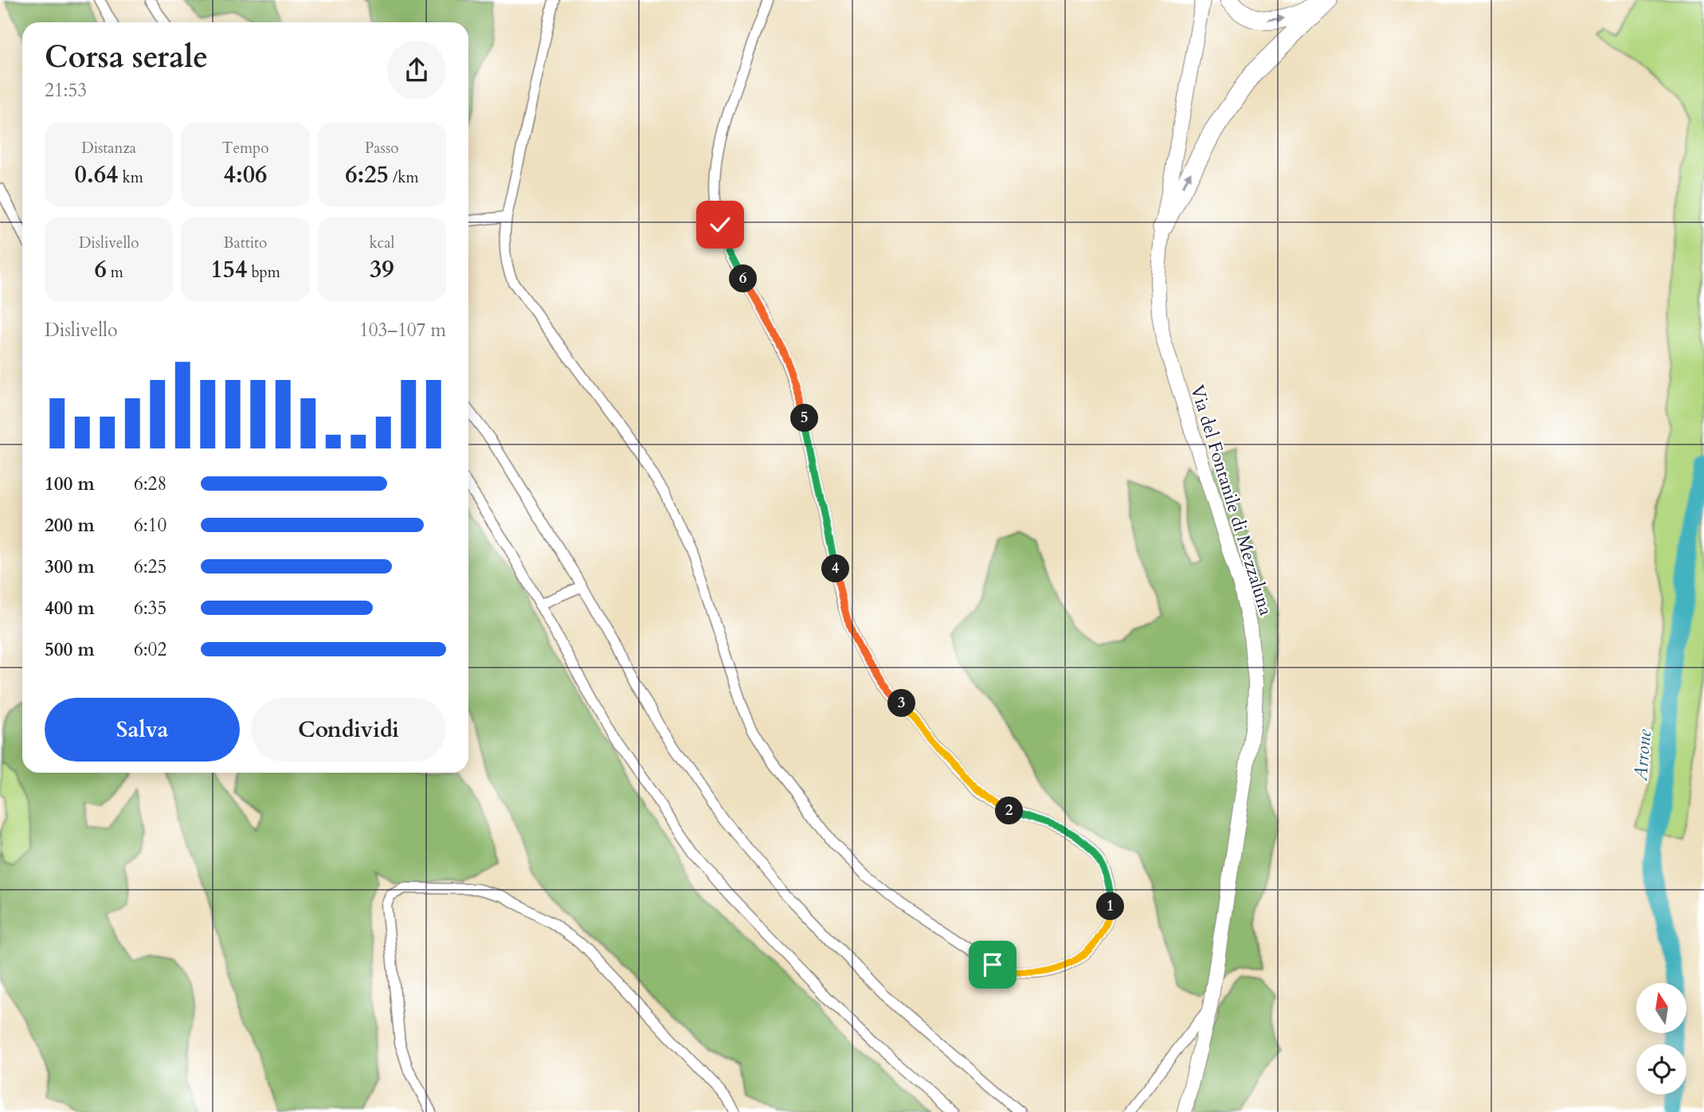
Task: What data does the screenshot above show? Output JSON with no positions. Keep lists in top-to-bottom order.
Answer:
{
  "streets": {
    "street": ["Via del Fontanile di Mezzaluna"]
  },
  "water": ["Arrone"],
  "north": "top",
  "page": {
    "heading": ["Corsa serale", "21:53"],
    "stats": [
      ["Distanza", "0.64 km"],
      ["Tempo", "4:06"],
      ["Passo", "6:25 /km"],
      ["Dislivello", "6 m"],
      ["Battito", "154 bpm"],
      ["kcal", "39"]
    ],
    "pins": [
      "6",
      "5",
      "4",
      "3",
      "2",
      "1"
    ],
    "chart": ["Dislivello", "103–107 m"],
    "list": [
      {
        "name": "100 m",
        "note": "6:28"
      },
      {
        "name": "200 m",
        "note": "6:10"
      },
      {
        "name": "300 m",
        "note": "6:25"
      },
      {
        "name": "400 m",
        "note": "6:35"
      },
      {
        "name": "500 m",
        "note": "6:02"
      }
    ],
    "buttons": ["Salva", "Condividi"]
  }
}
